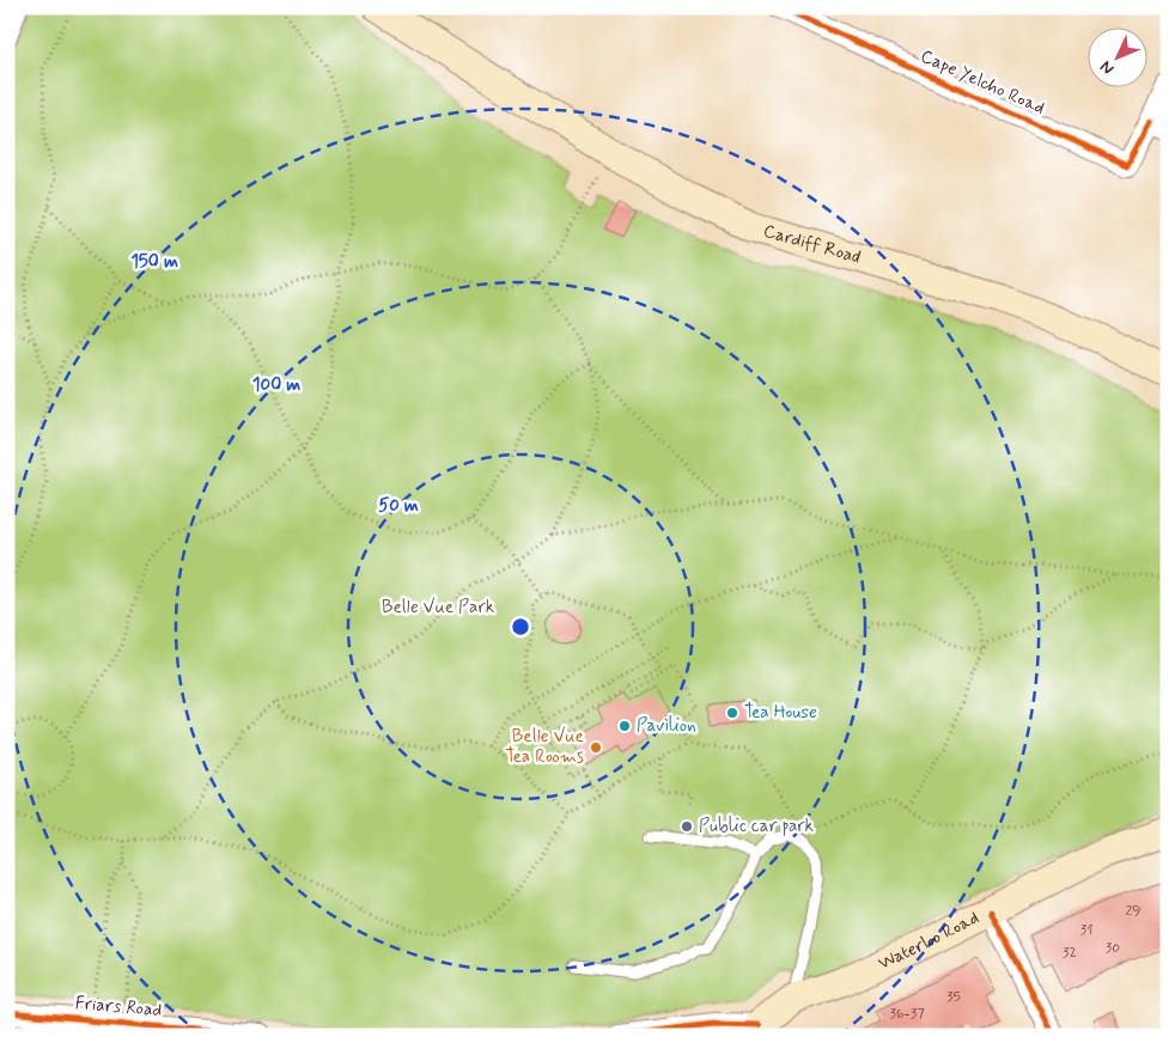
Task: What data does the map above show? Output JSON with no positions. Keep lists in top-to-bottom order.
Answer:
{
  "streets": {
    "main road": ["Cardiff Road", "Waterloo Road"],
    "street": ["Cape Yelcho Road", "Friars Road"]
  },
  "parks": ["Belle Vue Park"],
  "places": [
    "Tea House",
    "Pavilion",
    "Belle Vue Tea Rooms",
    "Public car park"
  ],
  "house_numbers": [
    "29",
    "31",
    "30",
    "32",
    "35",
    "36-37"
  ],
  "north": "bottom left",
  "rings": ["150 m", "100 m", "50 m"]
}
